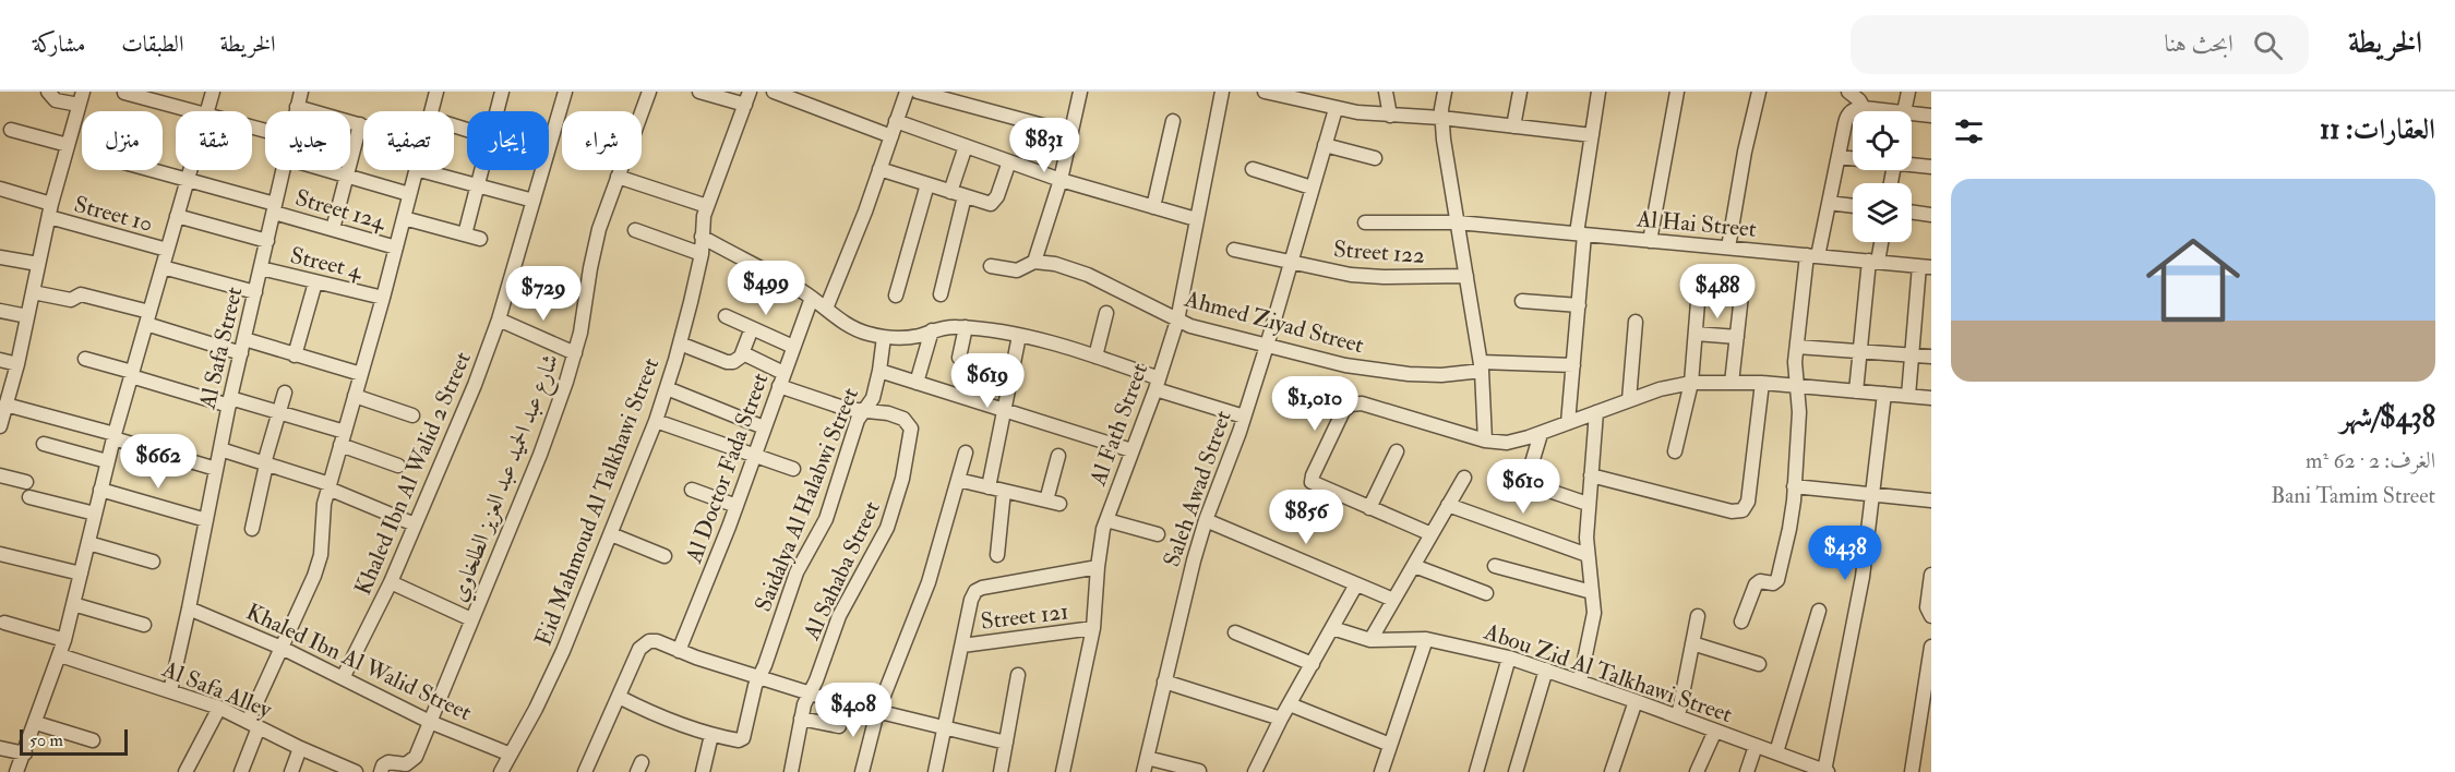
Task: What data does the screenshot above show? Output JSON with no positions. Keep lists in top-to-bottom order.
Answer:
{
  "streets": {
    "street": [
      "Street 124",
      "Street 10",
      "Al Hai Street",
      "Street 122",
      "Street 4",
      "Ahmed Ziyad Street",
      "Al Safa Street",
      "Al Fath Street",
      "Al Doctor Fada Street",
      "Khaled Ibn Al Walid 2 Street",
      "شارع عبد الحميد عبد العزيز الطلخاوي",
      "Saleh Awad Street",
      "Saidalya Al Halabwi Street",
      "Eid Mahmoud Al Talkhawi Street",
      "Al Sahaba Street",
      "Street 121",
      "Khaled Ibn Al Walid Street",
      "Abou Zid Al Talkhawi Street",
      "Al Safa Alley"
    ]
  },
  "crossings": [
    ["Street 124", "Al Safa Street"],
    ["Street 122", "Saleh Awad Street"],
    ["Street 4", "Al Safa Street"],
    ["Ahmed Ziyad Street", "Al Fath Street"],
    ["Ahmed Ziyad Street", "Saleh Awad Street"],
    ["Al Safa Street", "Khaled Ibn Al Walid Street"],
    ["Al Safa Street", "Al Safa Alley"],
    ["Al Fath Street", "Street 121"],
    ["Khaled Ibn Al Walid 2 Street", "Khaled Ibn Al Walid Street"],
    ["شارع عبد الحميد عبد العزيز الطلخاوي", "Khaled Ibn Al Walid Street"],
    ["Saidalya Al Halabwi Street", "Al Sahaba Street"],
    ["Eid Mahmoud Al Talkhawi Street", "Khaled Ibn Al Walid Street"]
  ],
  "scale_bar": "50 m",
  "page": {
    "header": "الخريطة",
    "search": "ابحث هنا",
    "nav": ["الخريطة", "الطبقات", "مشاركة"],
    "heading": "العقارات: 11",
    "chip": [
      "شراء",
      "إيجار",
      "تصفية",
      "جديد",
      "شقة",
      "منزل"
    ],
    "price": [
      "$831",
      "$499",
      "$488",
      "$729",
      "$619",
      "$1,010",
      "$662",
      "$610",
      "$856",
      "$438",
      "$408"
    ],
    "list": [
      {
        "name": "$438/شهر",
        "note": "الغرف: 2 · 62 m² · Bani Tamim Street"
      }
    ],
    "scale": "50 m"
  }
}
